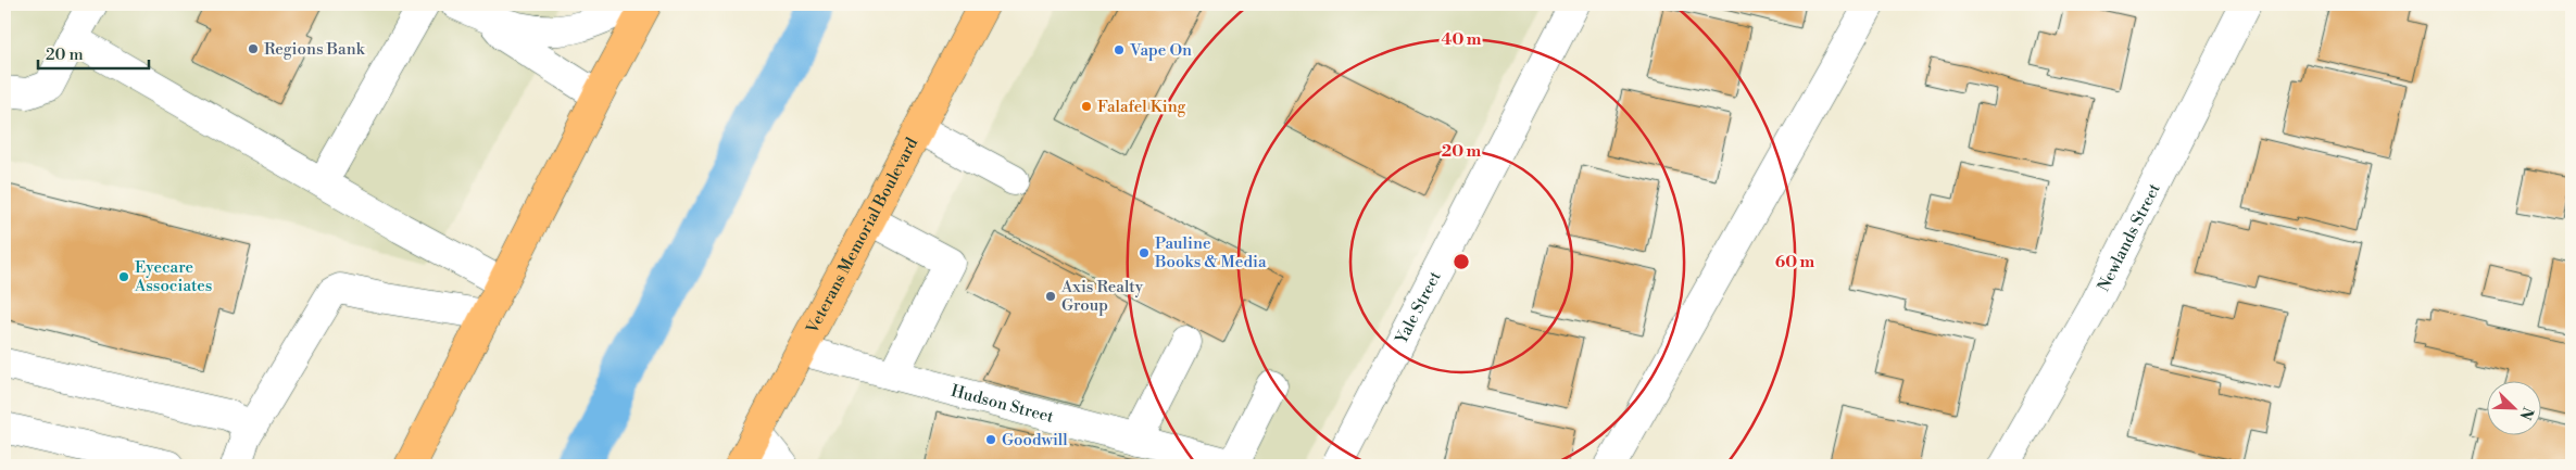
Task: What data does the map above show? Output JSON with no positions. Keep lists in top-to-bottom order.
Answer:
{
  "streets": {
    "main road": ["Veterans Memorial Boulevard"],
    "street": ["Newlands Street", "Yale Street", "Hudson Street"]
  },
  "crossings": [
    ["Veterans Memorial Boulevard", "Hudson Street"]
  ],
  "places": [
    "Regions Bank",
    "Vape On",
    "Falafel King",
    "Pauline Books & Media",
    "Eyecare Associates",
    "Axis Realty Group",
    "Goodwill"
  ],
  "scale_bar": "20 m",
  "north": "bottom right",
  "rings": ["40 m", "20 m", "60 m"]
}
